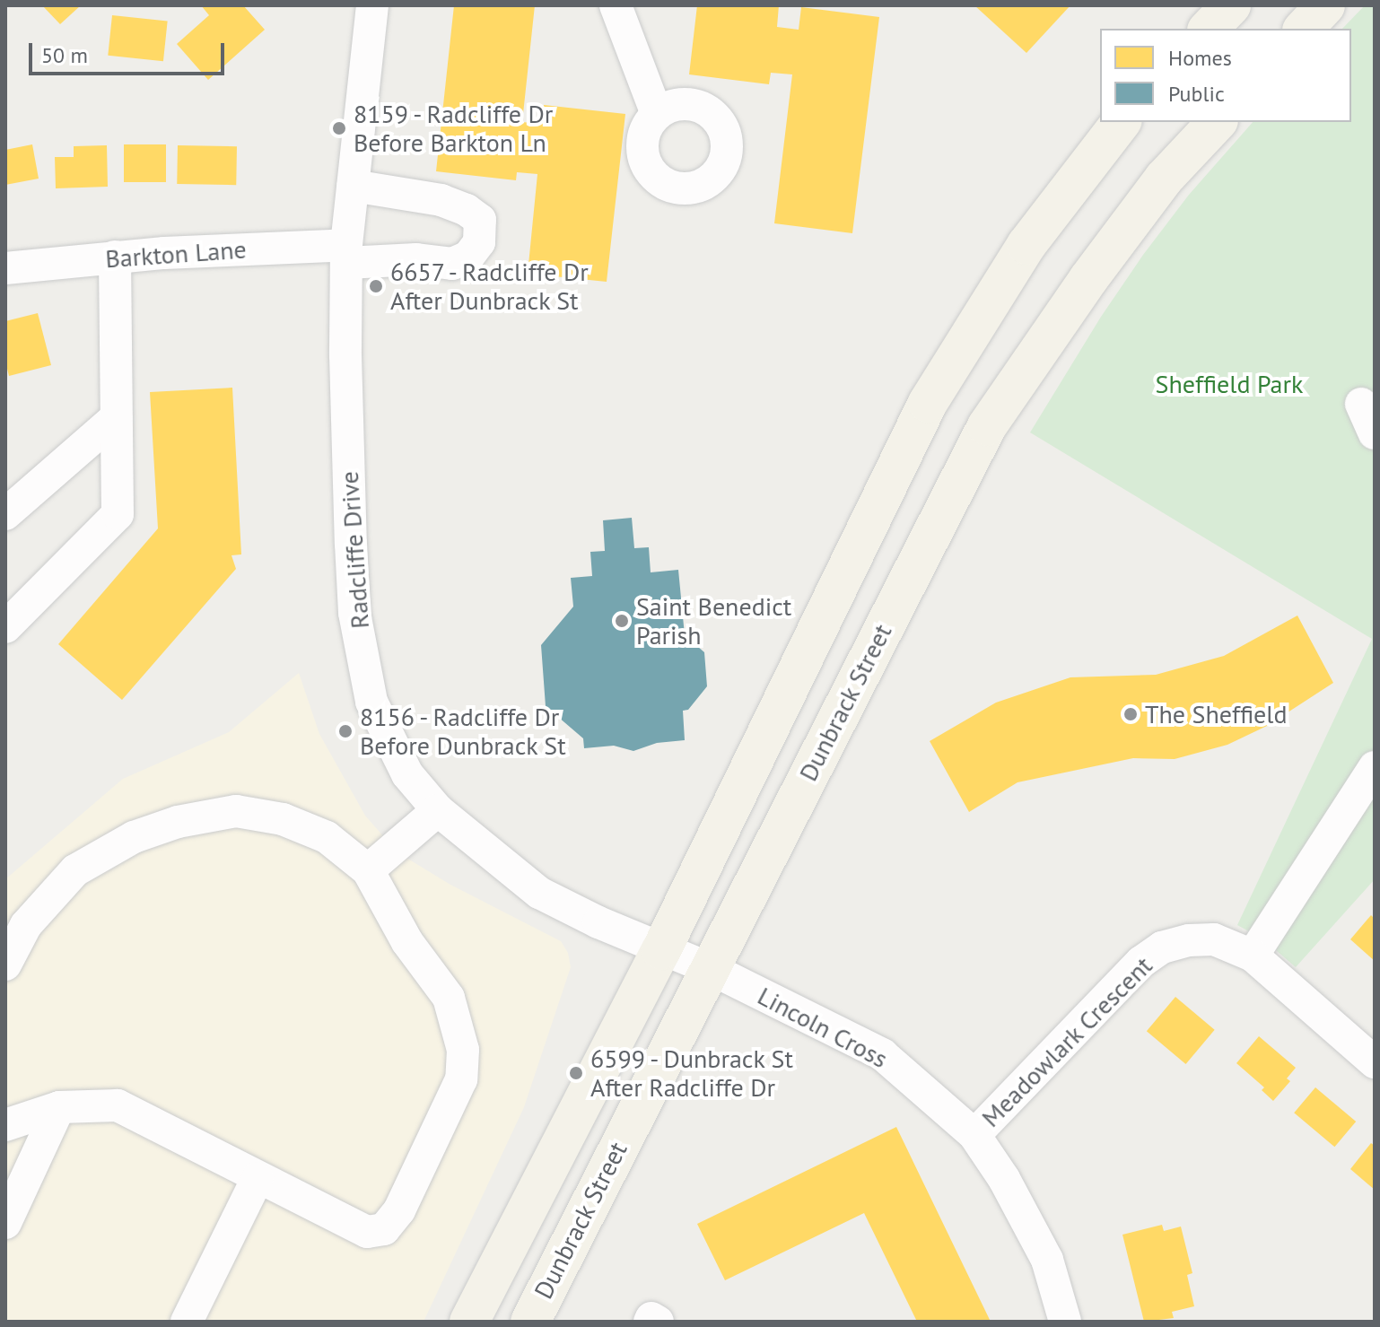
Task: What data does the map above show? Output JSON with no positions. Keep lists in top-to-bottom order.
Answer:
{
  "streets": {
    "main road": ["Dunbrack Street"],
    "street": [
      "Barkton Lane",
      "Radcliffe Drive",
      "Lincoln Cross",
      "Meadowlark Crescent"
    ]
  },
  "crossings": [
    ["Barkton Lane", "Radcliffe Drive"],
    ["Radcliffe Drive", "Dunbrack Street"],
    ["Radcliffe Drive", "Lincoln Cross"],
    ["Dunbrack Street", "Lincoln Cross"],
    ["Lincoln Cross", "Meadowlark Crescent"]
  ],
  "parks": ["Sheffield Park"],
  "places": [
    "8159 - Radcliffe Dr Before Barkton Ln",
    "6657 - Radcliffe Dr After Dunbrack St",
    "Saint Benedict Parish",
    "The Sheffield",
    "8156 - Radcliffe Dr Before Dunbrack St",
    "6599 - Dunbrack St After Radcliffe Dr"
  ],
  "legend": ["Homes", "Public"],
  "scale_bar": "50 m"
}
